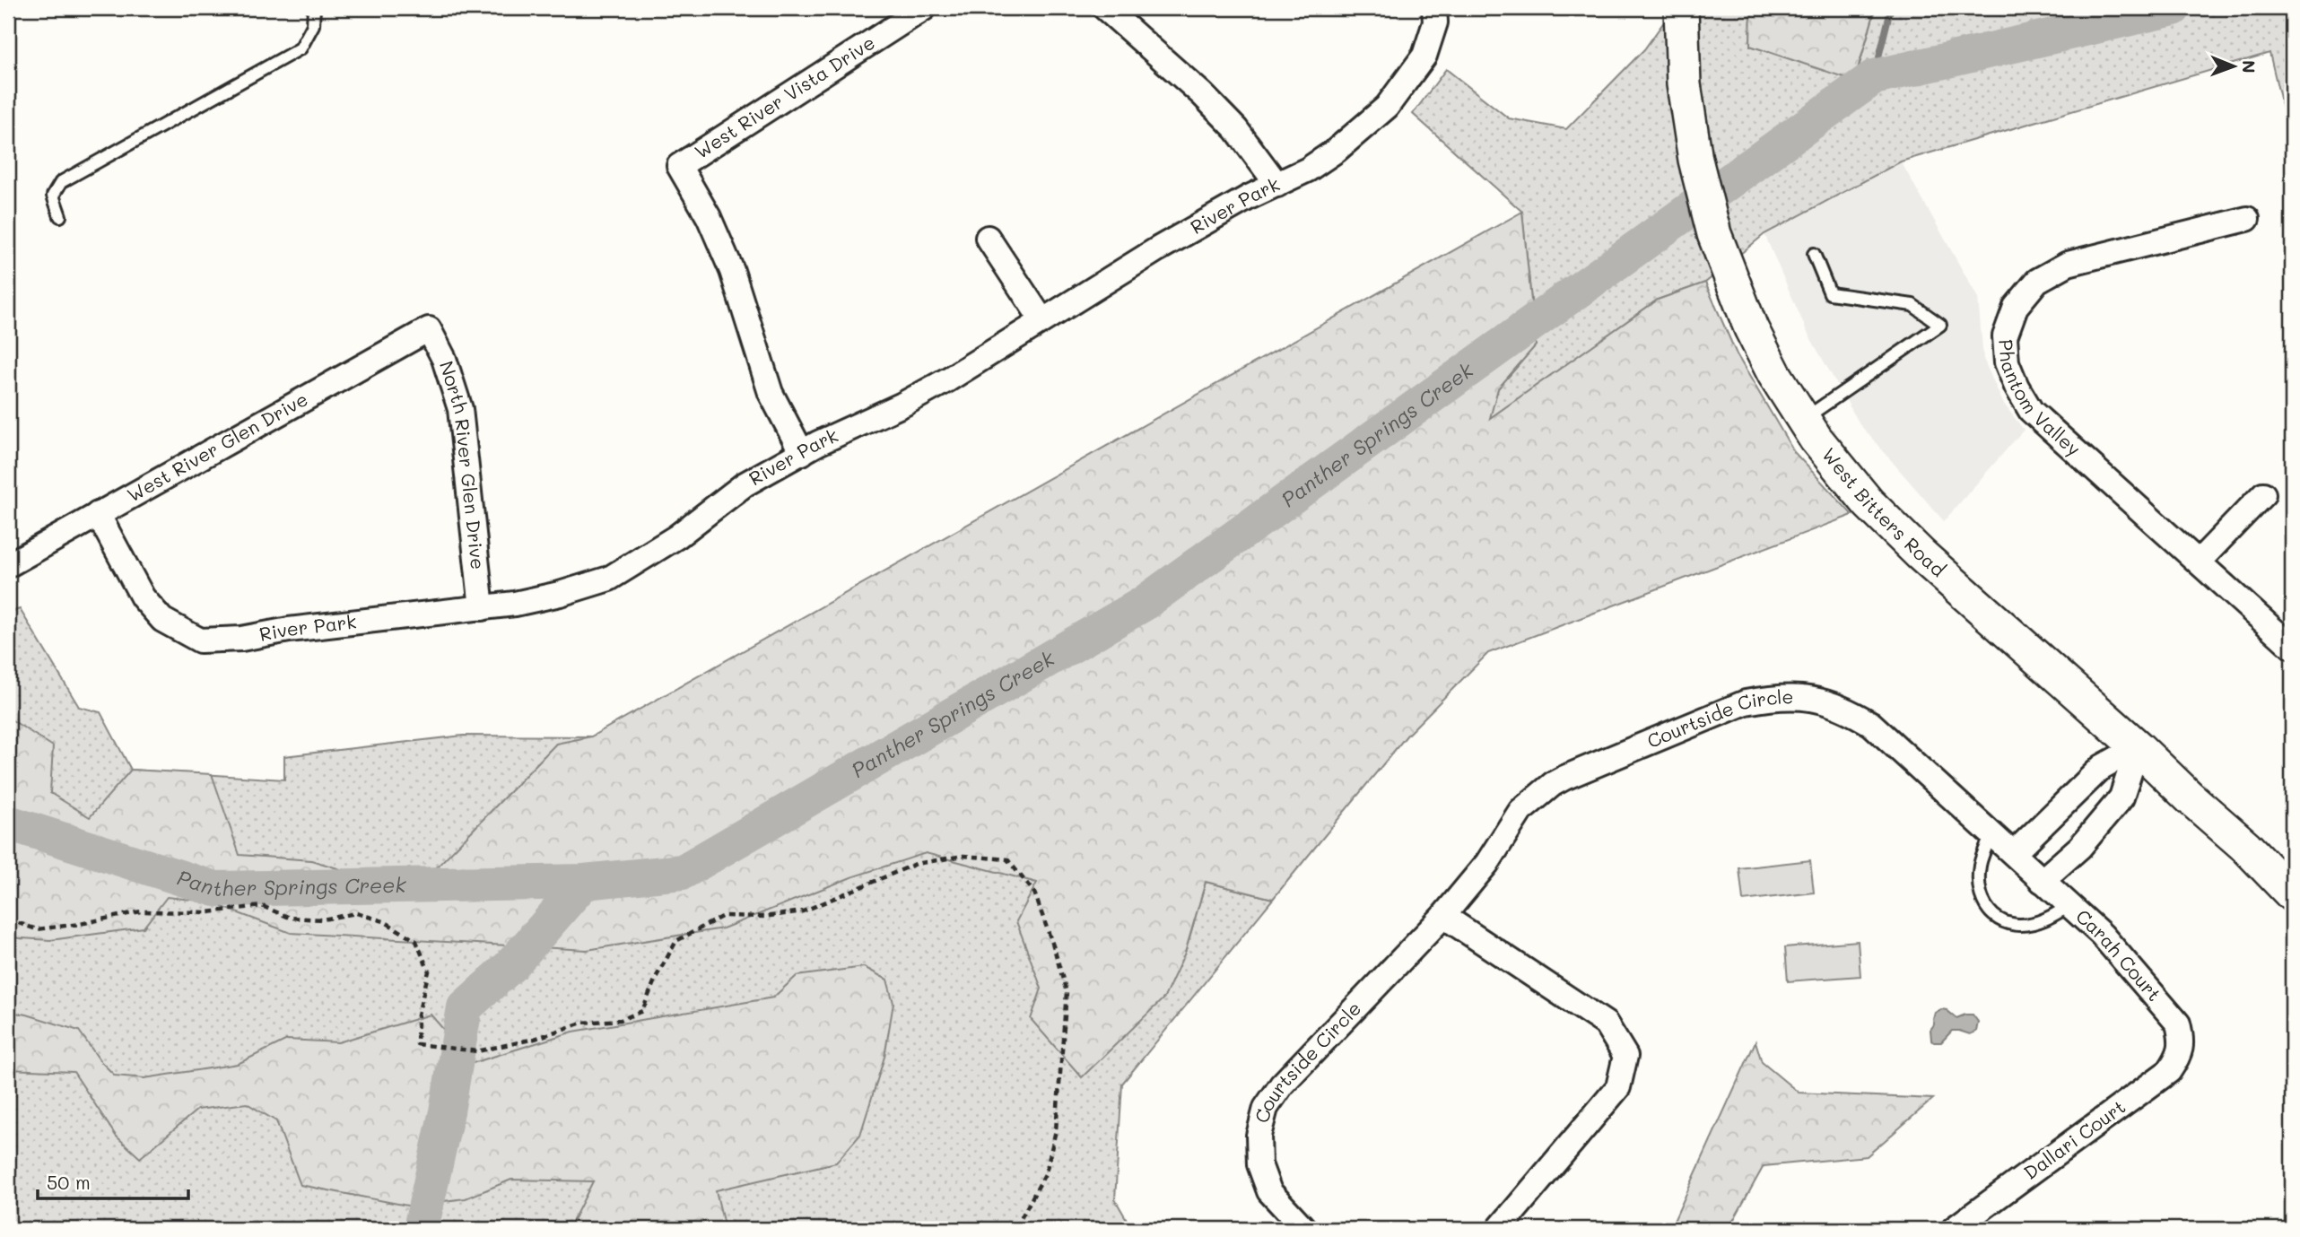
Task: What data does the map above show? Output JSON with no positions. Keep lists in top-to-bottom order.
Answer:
{
  "streets": {
    "main road": ["West Bitters Road"],
    "street": [
      "West River Vista Drive",
      "River Park",
      "Phantom Valley",
      "West River Glen Drive",
      "North River Glen Drive",
      "Courtside Circle",
      "Carah Court",
      "Dallari Court"
    ]
  },
  "crossings": [
    ["West River Vista Drive", "River Park"],
    ["River Park", "West River Glen Drive"],
    ["River Park", "North River Glen Drive"],
    ["West River Glen Drive", "North River Glen Drive"],
    ["Courtside Circle", "Carah Court"],
    ["Carah Court", "Dallari Court"]
  ],
  "water": ["Panther Springs Creek"],
  "scale_bar": "50 m",
  "north": "right"
}
